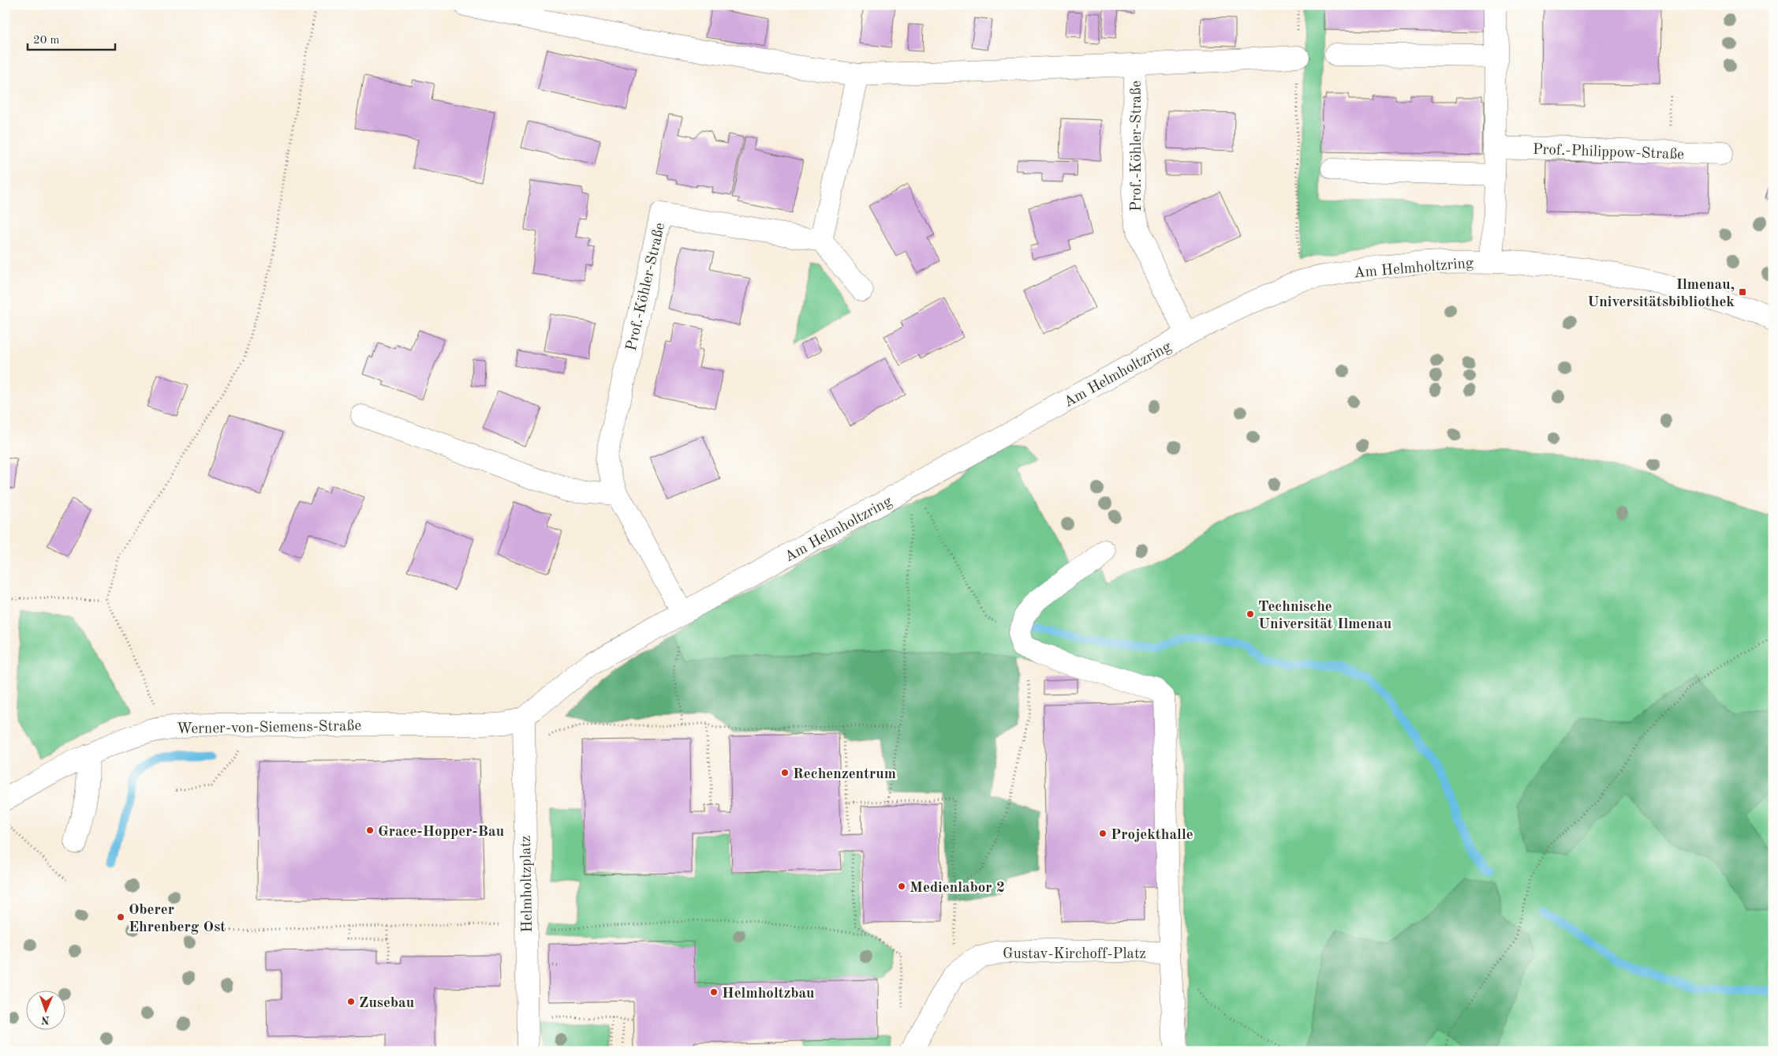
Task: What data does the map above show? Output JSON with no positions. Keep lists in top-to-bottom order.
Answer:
{
  "streets": {
    "street": [
      "Prof.-Köhler-Straße",
      "Prof.-Philippow-Straße",
      "Am Helmholtzring",
      "Werner-von-Siemens-Straße",
      "Helmholtzplatz",
      "Gustav-Kirchoff-Platz"
    ]
  },
  "crossings": [
    ["Prof.-Köhler-Straße", "Am Helmholtzring"],
    ["Am Helmholtzring", "Werner-von-Siemens-Straße"],
    ["Am Helmholtzring", "Helmholtzplatz"],
    ["Werner-von-Siemens-Straße", "Helmholtzplatz"]
  ],
  "places": {
    "transit": ["Ilmenau, Universitätsbibliothek"],
    "other": [
      "Technische Universität Ilmenau",
      "Rechenzentrum",
      "Grace-Hopper-Bau",
      "Projekthalle",
      "Medienlabor 2",
      "Oberer Ehrenberg Ost",
      "Helmholtzbau",
      "Zusebau"
    ]
  },
  "scale_bar": "20 m",
  "north": "bottom"
}
